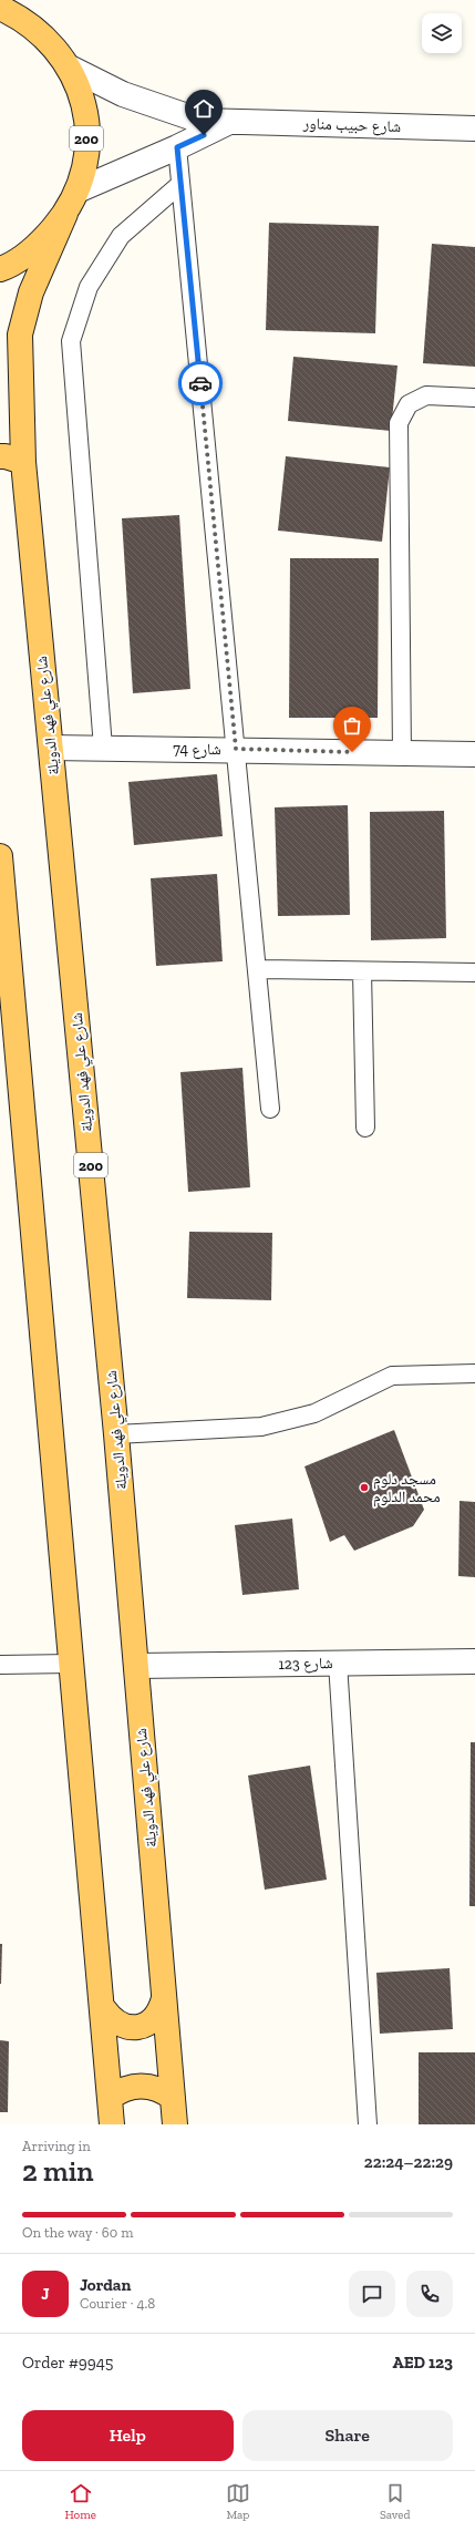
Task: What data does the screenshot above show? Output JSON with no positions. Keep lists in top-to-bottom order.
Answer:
{
  "streets": {
    "main road": ["200", "شارع علي فهد الدويلة"],
    "street": ["شارع حبيب مناور", "شارع 74", "شارع 123"]
  },
  "crossings": [
    ["شارع حبيب مناور", "200"],
    ["200", "شارع علي فهد الدويلة"],
    ["شارع علي فهد الدويلة", "شارع 74"],
    ["شارع علي فهد الدويلة", "شارع 123"]
  ],
  "places": ["مسجد دلوم محمد الدلوم"],
  "page": {
    "heading": ["2 min", "Arriving in", "22:24–22:29"],
    "panel": [
      "Jordan",
      "Courier · 4.8",
      "Order #9945",
      "AED 123"
    ],
    "bar": "On the way · 60 m",
    "round": "J",
    "buttons": ["Help", "Share"],
    "tabs": ["Home", "Map", "Saved"]
  }
}
